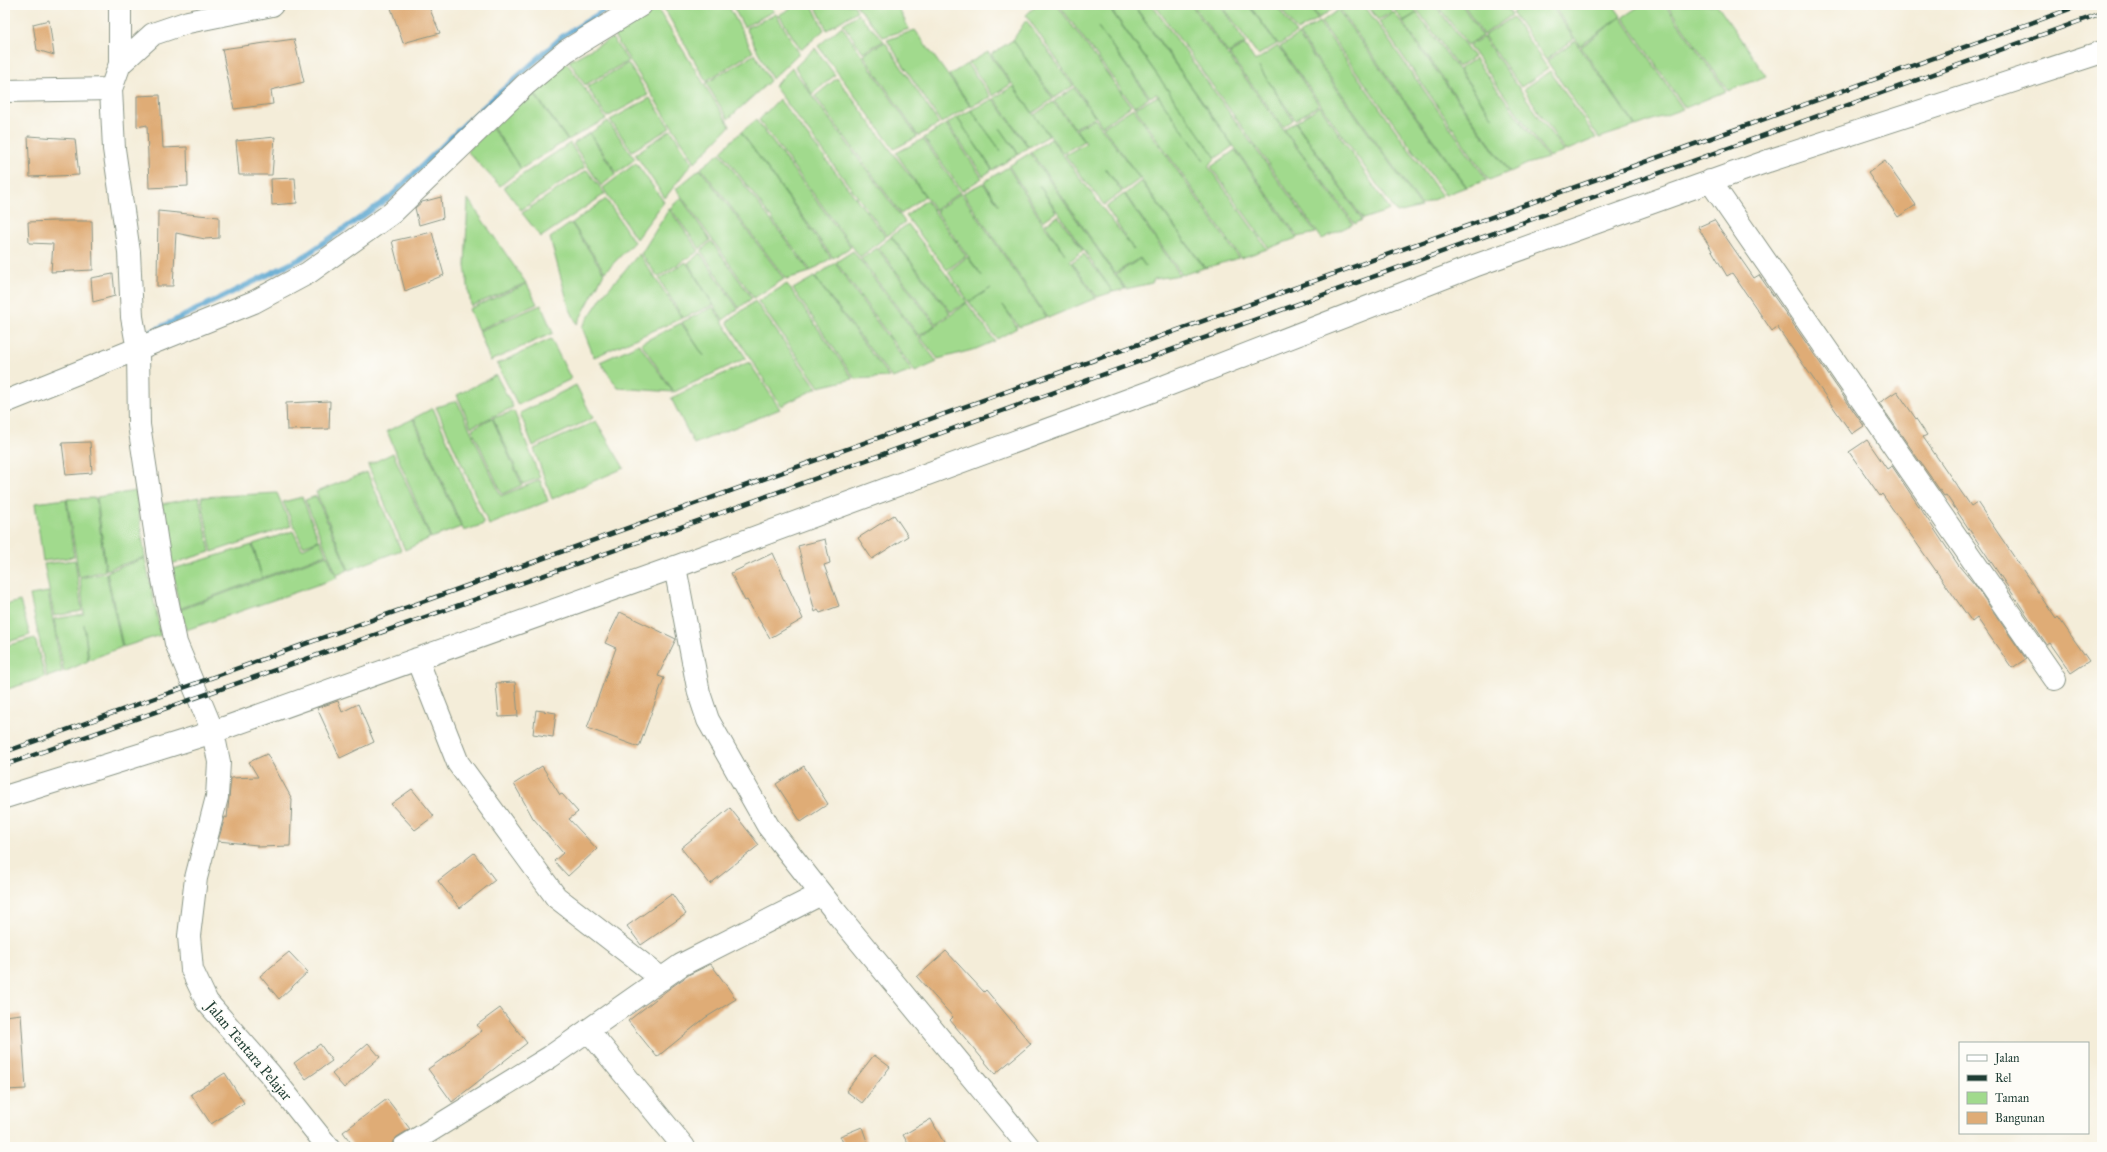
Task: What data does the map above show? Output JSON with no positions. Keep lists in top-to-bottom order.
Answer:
{
  "streets": {
    "street": ["Jalan Tentara Pelajar"]
  },
  "legend": [
    "Jalan",
    "Rel",
    "Taman",
    "Bangunan"
  ]
}
